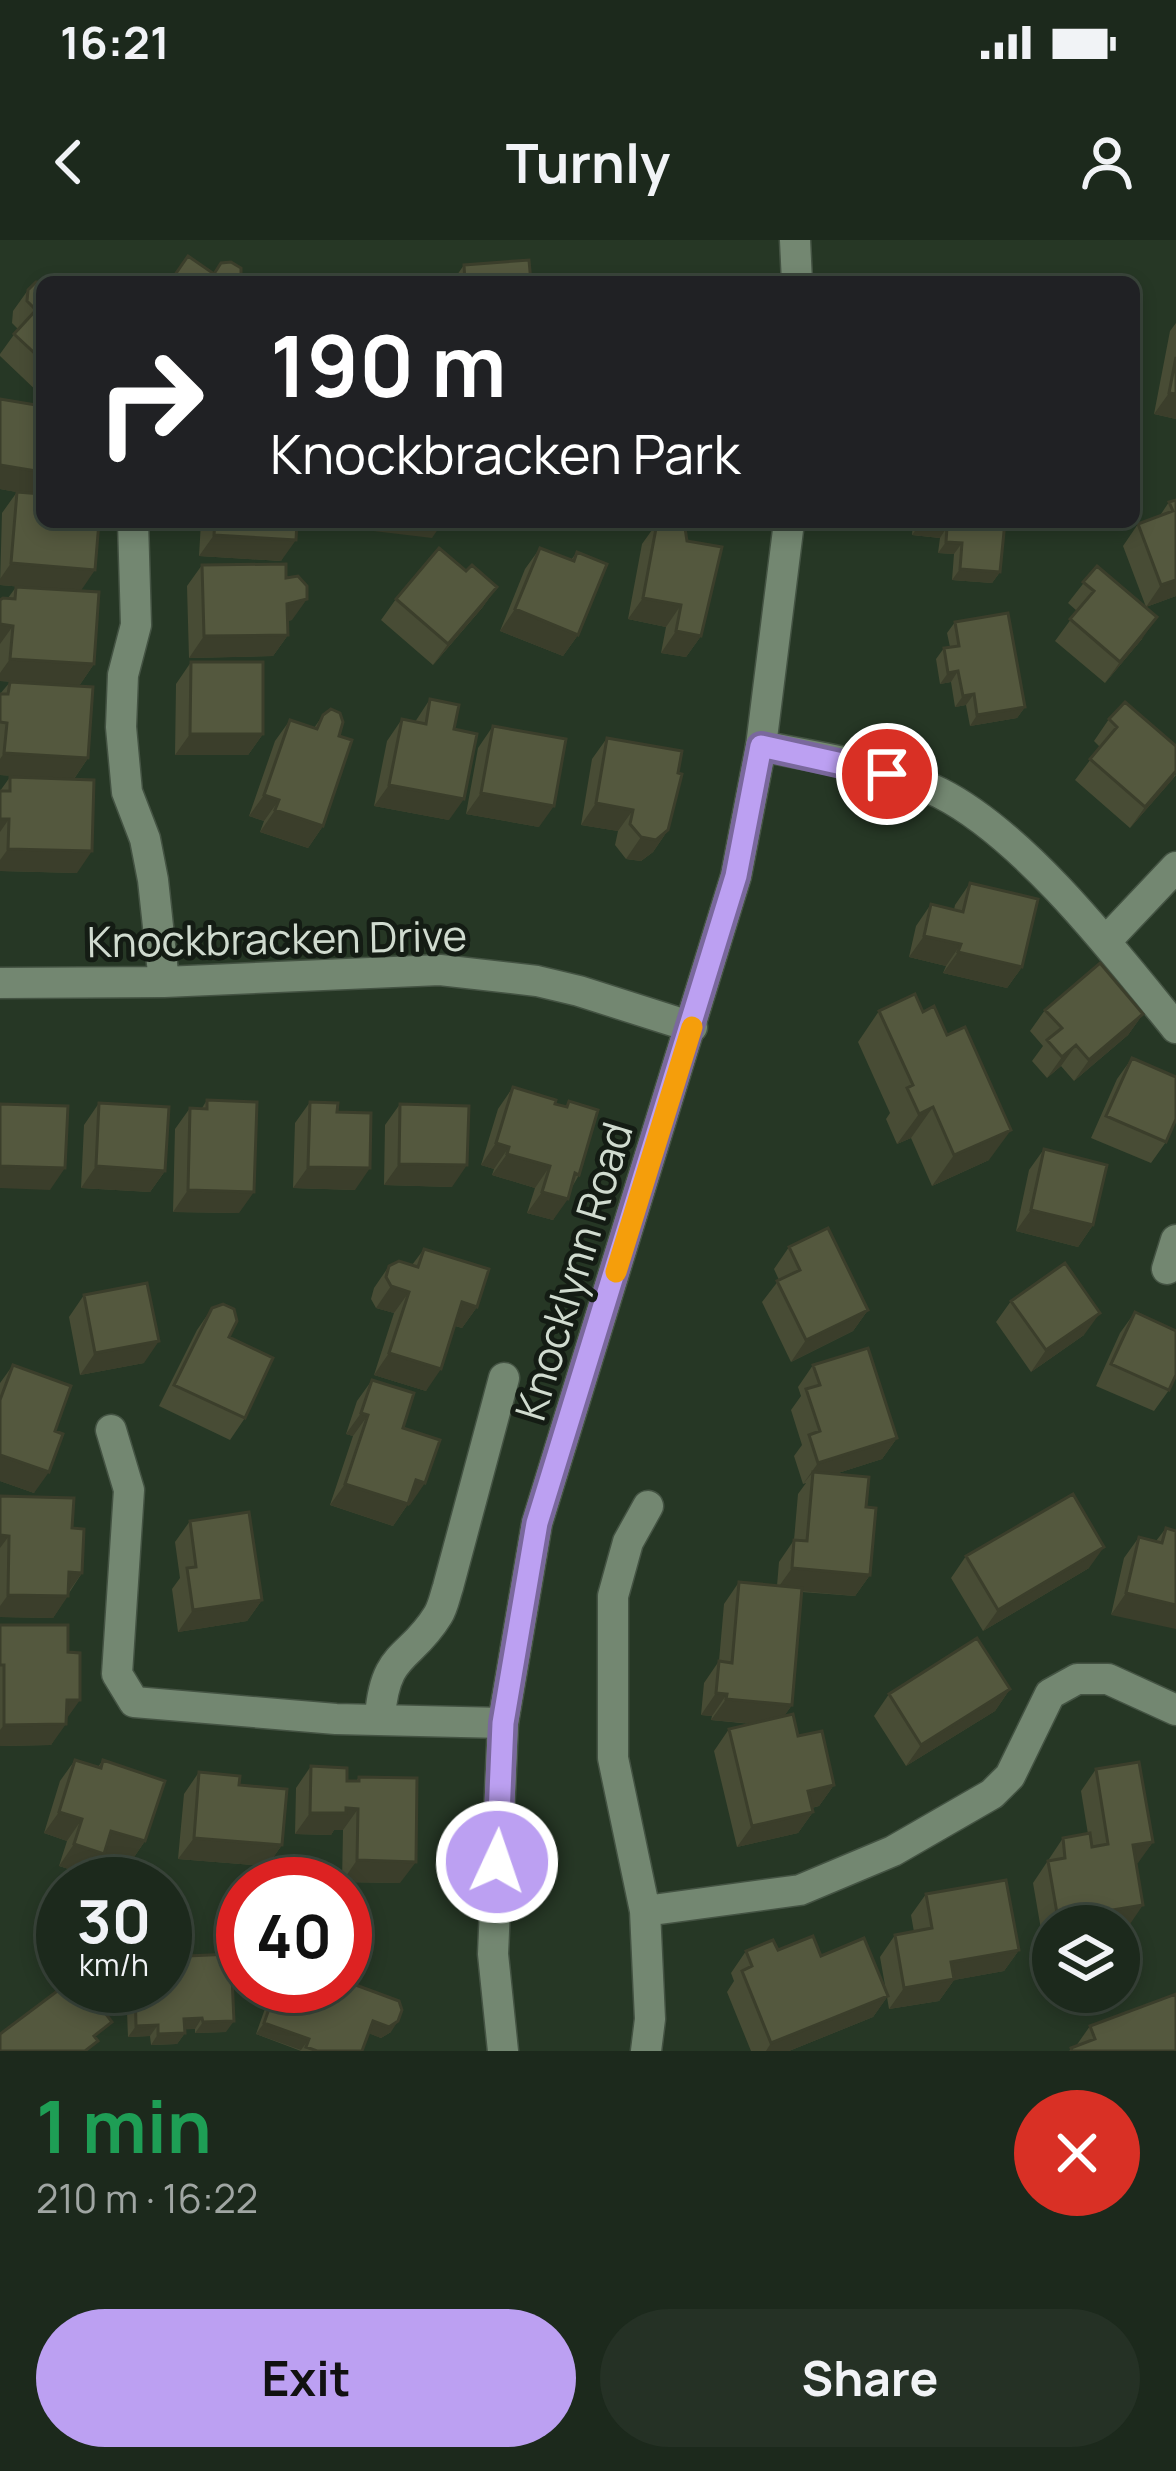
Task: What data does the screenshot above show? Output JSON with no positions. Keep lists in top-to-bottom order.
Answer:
{
  "streets": {
    "street": ["Knockbracken Drive", "Knocklynn Road"]
  },
  "crossings": [
    ["Knockbracken Drive", "Knocklynn Road"]
  ],
  "page": {
    "status": "16:21",
    "header": "Turnly",
    "turn": ["190 m", "Knockbracken Park"],
    "speed": "30 km/h",
    "limit": "40",
    "heading": ["1 min", "210 m · 16:22"],
    "buttons": ["Exit", "Share"]
  }
}
